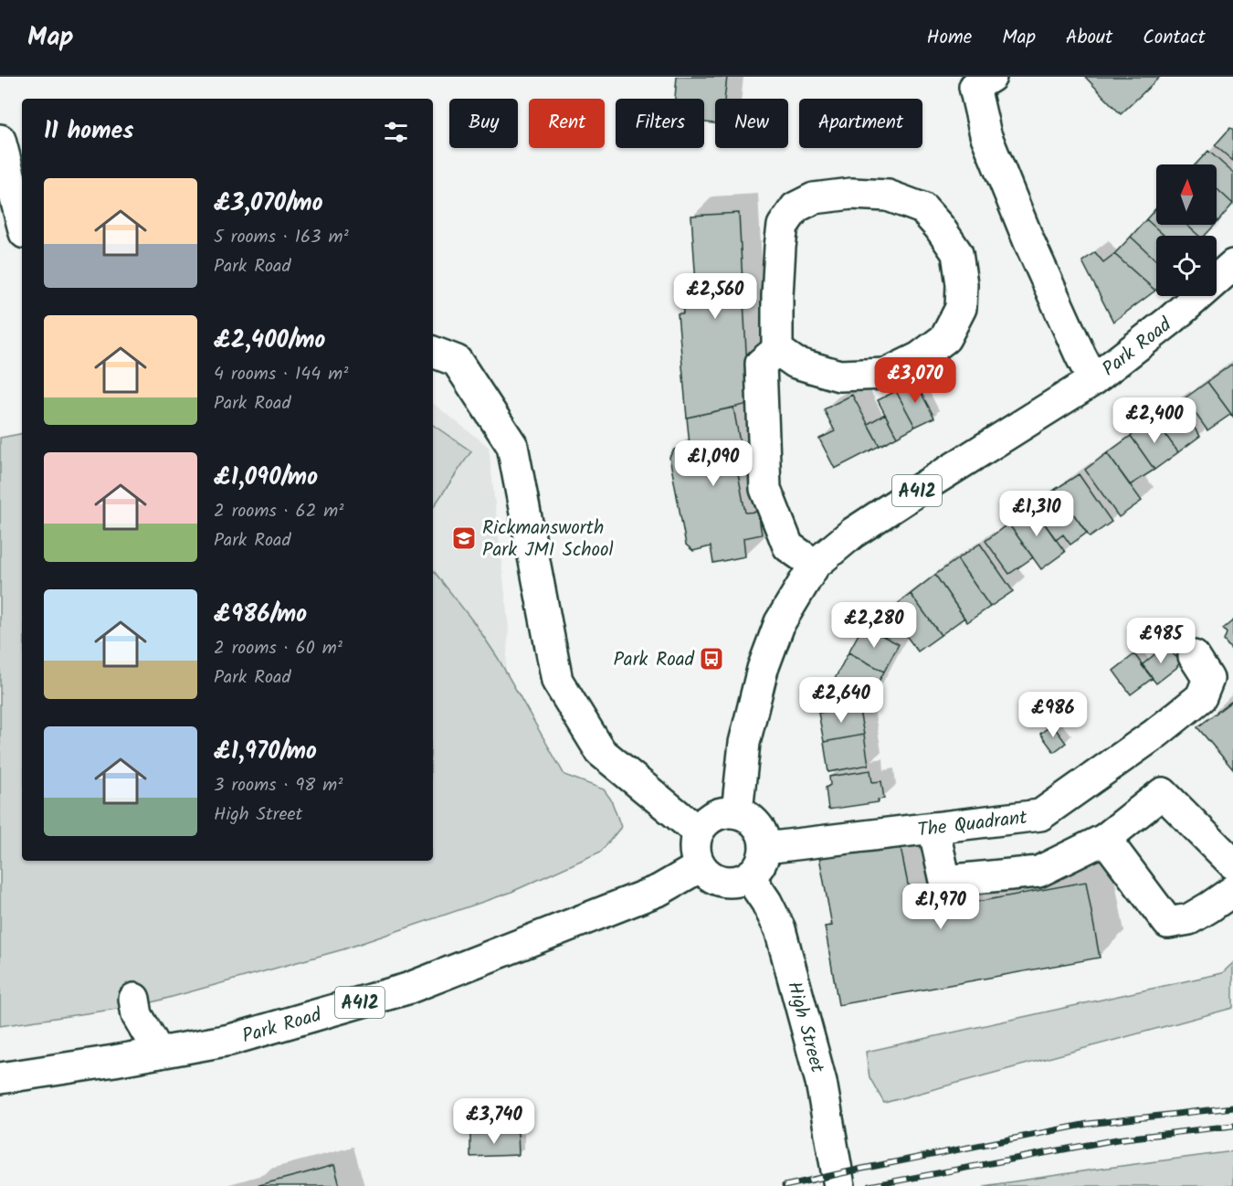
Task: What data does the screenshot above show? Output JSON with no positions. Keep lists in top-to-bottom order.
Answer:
{
  "streets": {
    "main road": [
      "Park Road",
      "A412",
      "The Quadrant",
      "High Street"
    ]
  },
  "crossings": [
    ["Park Road", "The Quadrant"],
    ["Park Road", "High Street"],
    ["The Quadrant", "High Street"]
  ],
  "places": {
    "school or university": ["Rickmansworth Park JMI School"],
    "bus stop": ["Park Road"]
  },
  "north": "top",
  "page": {
    "header": "Map",
    "nav": [
      "Home",
      "Map",
      "About",
      "Contact"
    ],
    "chip": [
      "Buy",
      "Rent",
      "Filters",
      "New",
      "Apartment"
    ],
    "heading": "11 homes",
    "list": [
      {
        "name": "£3,070/mo",
        "note": "5 rooms · 163 m² · Park Road"
      },
      {
        "name": "£2,400/mo",
        "note": "4 rooms · 144 m² · Park Road"
      },
      {
        "name": "£1,090/mo",
        "note": "2 rooms · 62 m² · Park Road"
      },
      {
        "name": "£986/mo",
        "note": "2 rooms · 60 m² · Park Road"
      },
      {
        "name": "£1,970/mo",
        "note": "3 rooms · 98 m² · High Street"
      }
    ],
    "price": [
      "£2,560",
      "£3,070",
      "£2,400",
      "£1,090",
      "£1,310",
      "£2,280",
      "£985",
      "£2,640",
      "£986",
      "£1,970",
      "£3,740"
    ]
  }
}
